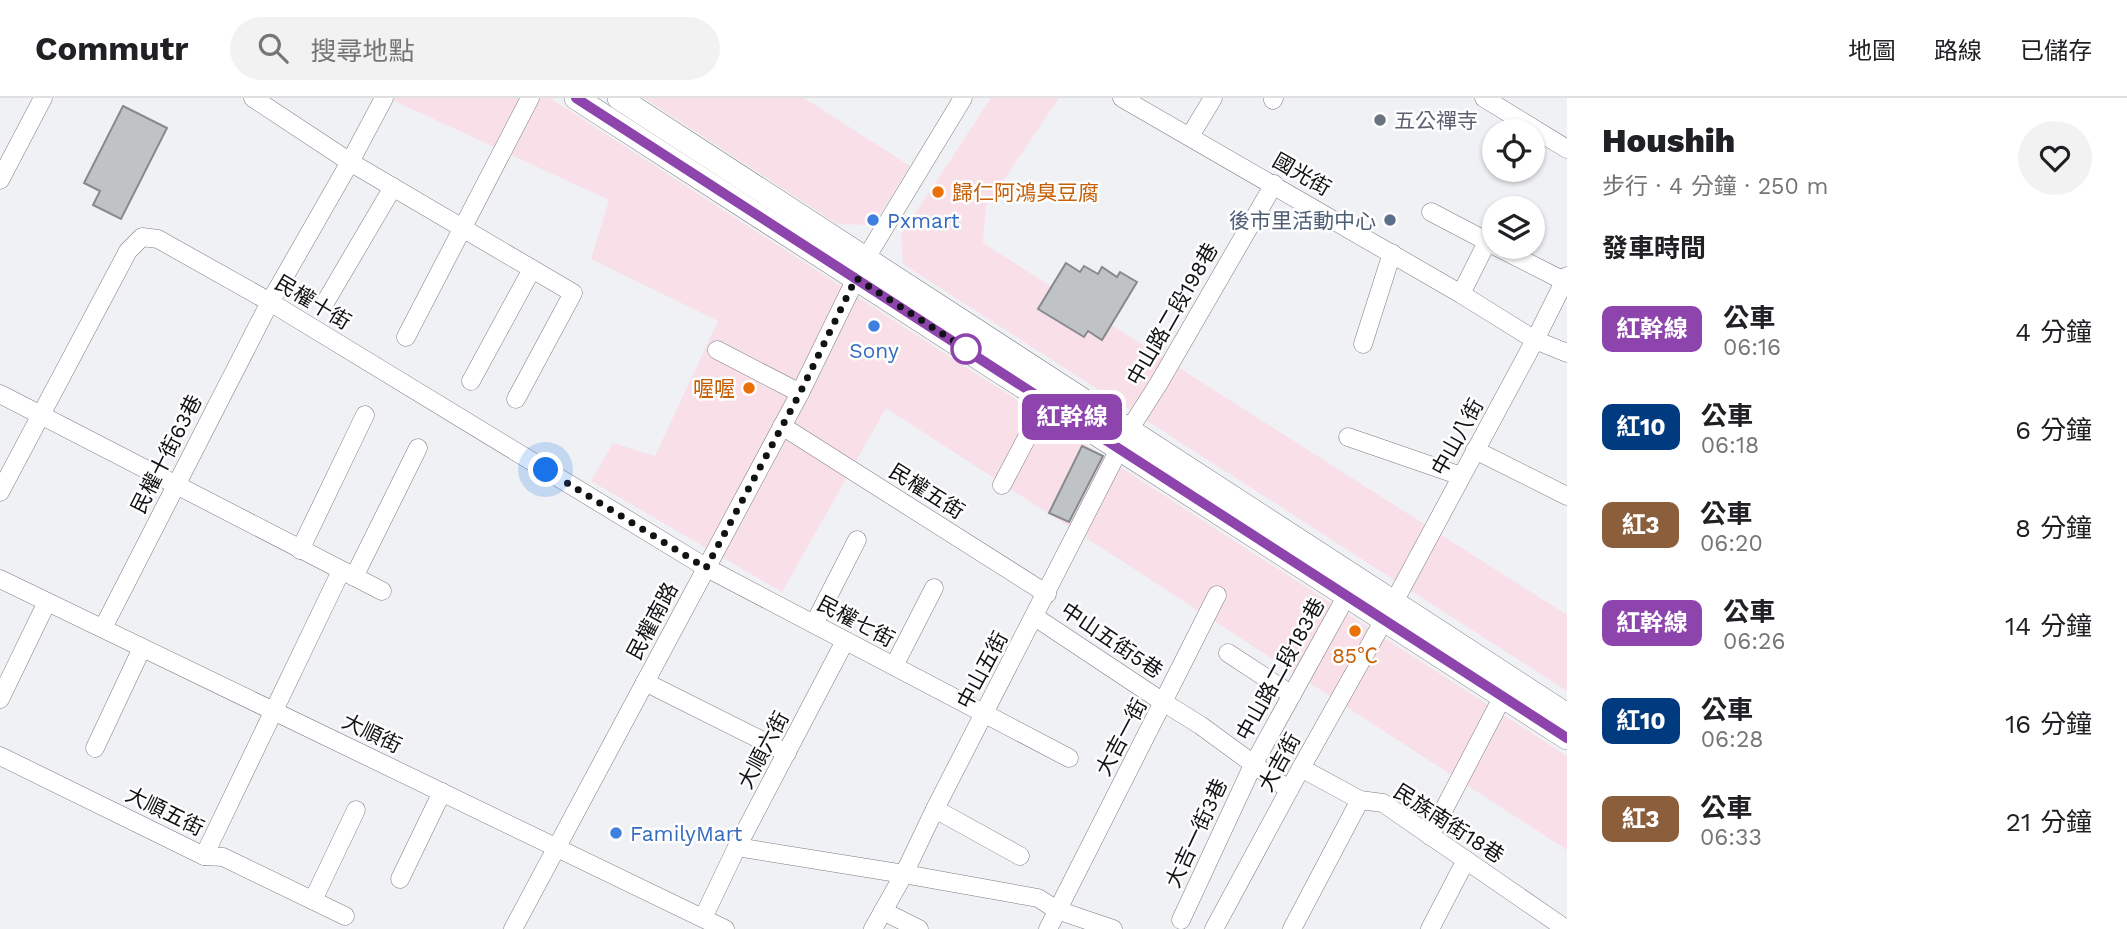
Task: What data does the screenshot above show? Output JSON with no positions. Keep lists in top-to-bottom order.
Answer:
{
  "streets": {
    "street": [
      "國光街",
      "民權十街",
      "中山路二段198巷",
      "中山八街",
      "民權十街63巷",
      "民權五街",
      "民權南路",
      "民權七街",
      "中山五街5巷",
      "中山路二段183巷",
      "中山五街",
      "大順街",
      "大吉一街",
      "大順六街",
      "大吉街",
      "大順五街",
      "民族南街18巷",
      "大吉一街3巷"
    ]
  },
  "crossings": [
    ["國光街", "中山路二段198巷"],
    ["國光街", "中山八街"],
    ["民權十街", "民權十街63巷"],
    ["民權十街", "民權南路"],
    ["民權十街", "民權七街"],
    ["中山路二段198巷", "中山五街"],
    ["中山八街", "大吉街"],
    ["民權十街63巷", "大順街"],
    ["民權五街", "民權南路"],
    ["民權五街", "中山五街"],
    ["民權南路", "民權七街"],
    ["民權南路", "大順街"],
    ["民權七街", "中山五街"],
    ["民權七街", "大順六街"],
    ["中山五街5巷", "中山五街"],
    ["中山五街5巷", "大吉一街"],
    ["中山路二段183巷", "大吉一街"],
    ["中山路二段183巷", "大吉一街3巷"],
    ["大順街", "大順六街"],
    ["大順街", "大順五街"],
    ["大吉一街", "大吉街"],
    ["大吉一街", "大吉一街3巷"],
    ["大吉街", "民族南街18巷"]
  ],
  "places": [
    "五公禪寺",
    "歸仁阿鴻臭豆腐",
    "Pxmart",
    "後市里活動中心",
    "Sony",
    "喔喔",
    "85℃",
    "FamilyMart"
  ],
  "lines": ["bus line 紅幹線"],
  "page": {
    "header": "Commutr",
    "search": "搜尋地點",
    "nav": ["地圖", "路線", "已儲存"],
    "on_map": "紅幹線",
    "heading": [
      ["Houshih", "步行 · 4 分鐘 · 250 m"],
      "發車時間"
    ],
    "list": [
      {
        "mark": "紅幹線",
        "name": "公車",
        "note": "06:16",
        "value": "4 分鐘"
      },
      {
        "mark": "紅10",
        "name": "公車",
        "note": "06:18",
        "value": "6 分鐘"
      },
      {
        "mark": "紅3",
        "name": "公車",
        "note": "06:20",
        "value": "8 分鐘"
      },
      {
        "mark": "紅幹線",
        "name": "公車",
        "note": "06:26",
        "value": "14 分鐘"
      },
      {
        "mark": "紅10",
        "name": "公車",
        "note": "06:28",
        "value": "16 分鐘"
      },
      {
        "mark": "紅3",
        "name": "公車",
        "note": "06:33",
        "value": "21 分鐘"
      }
    ]
  }
}
